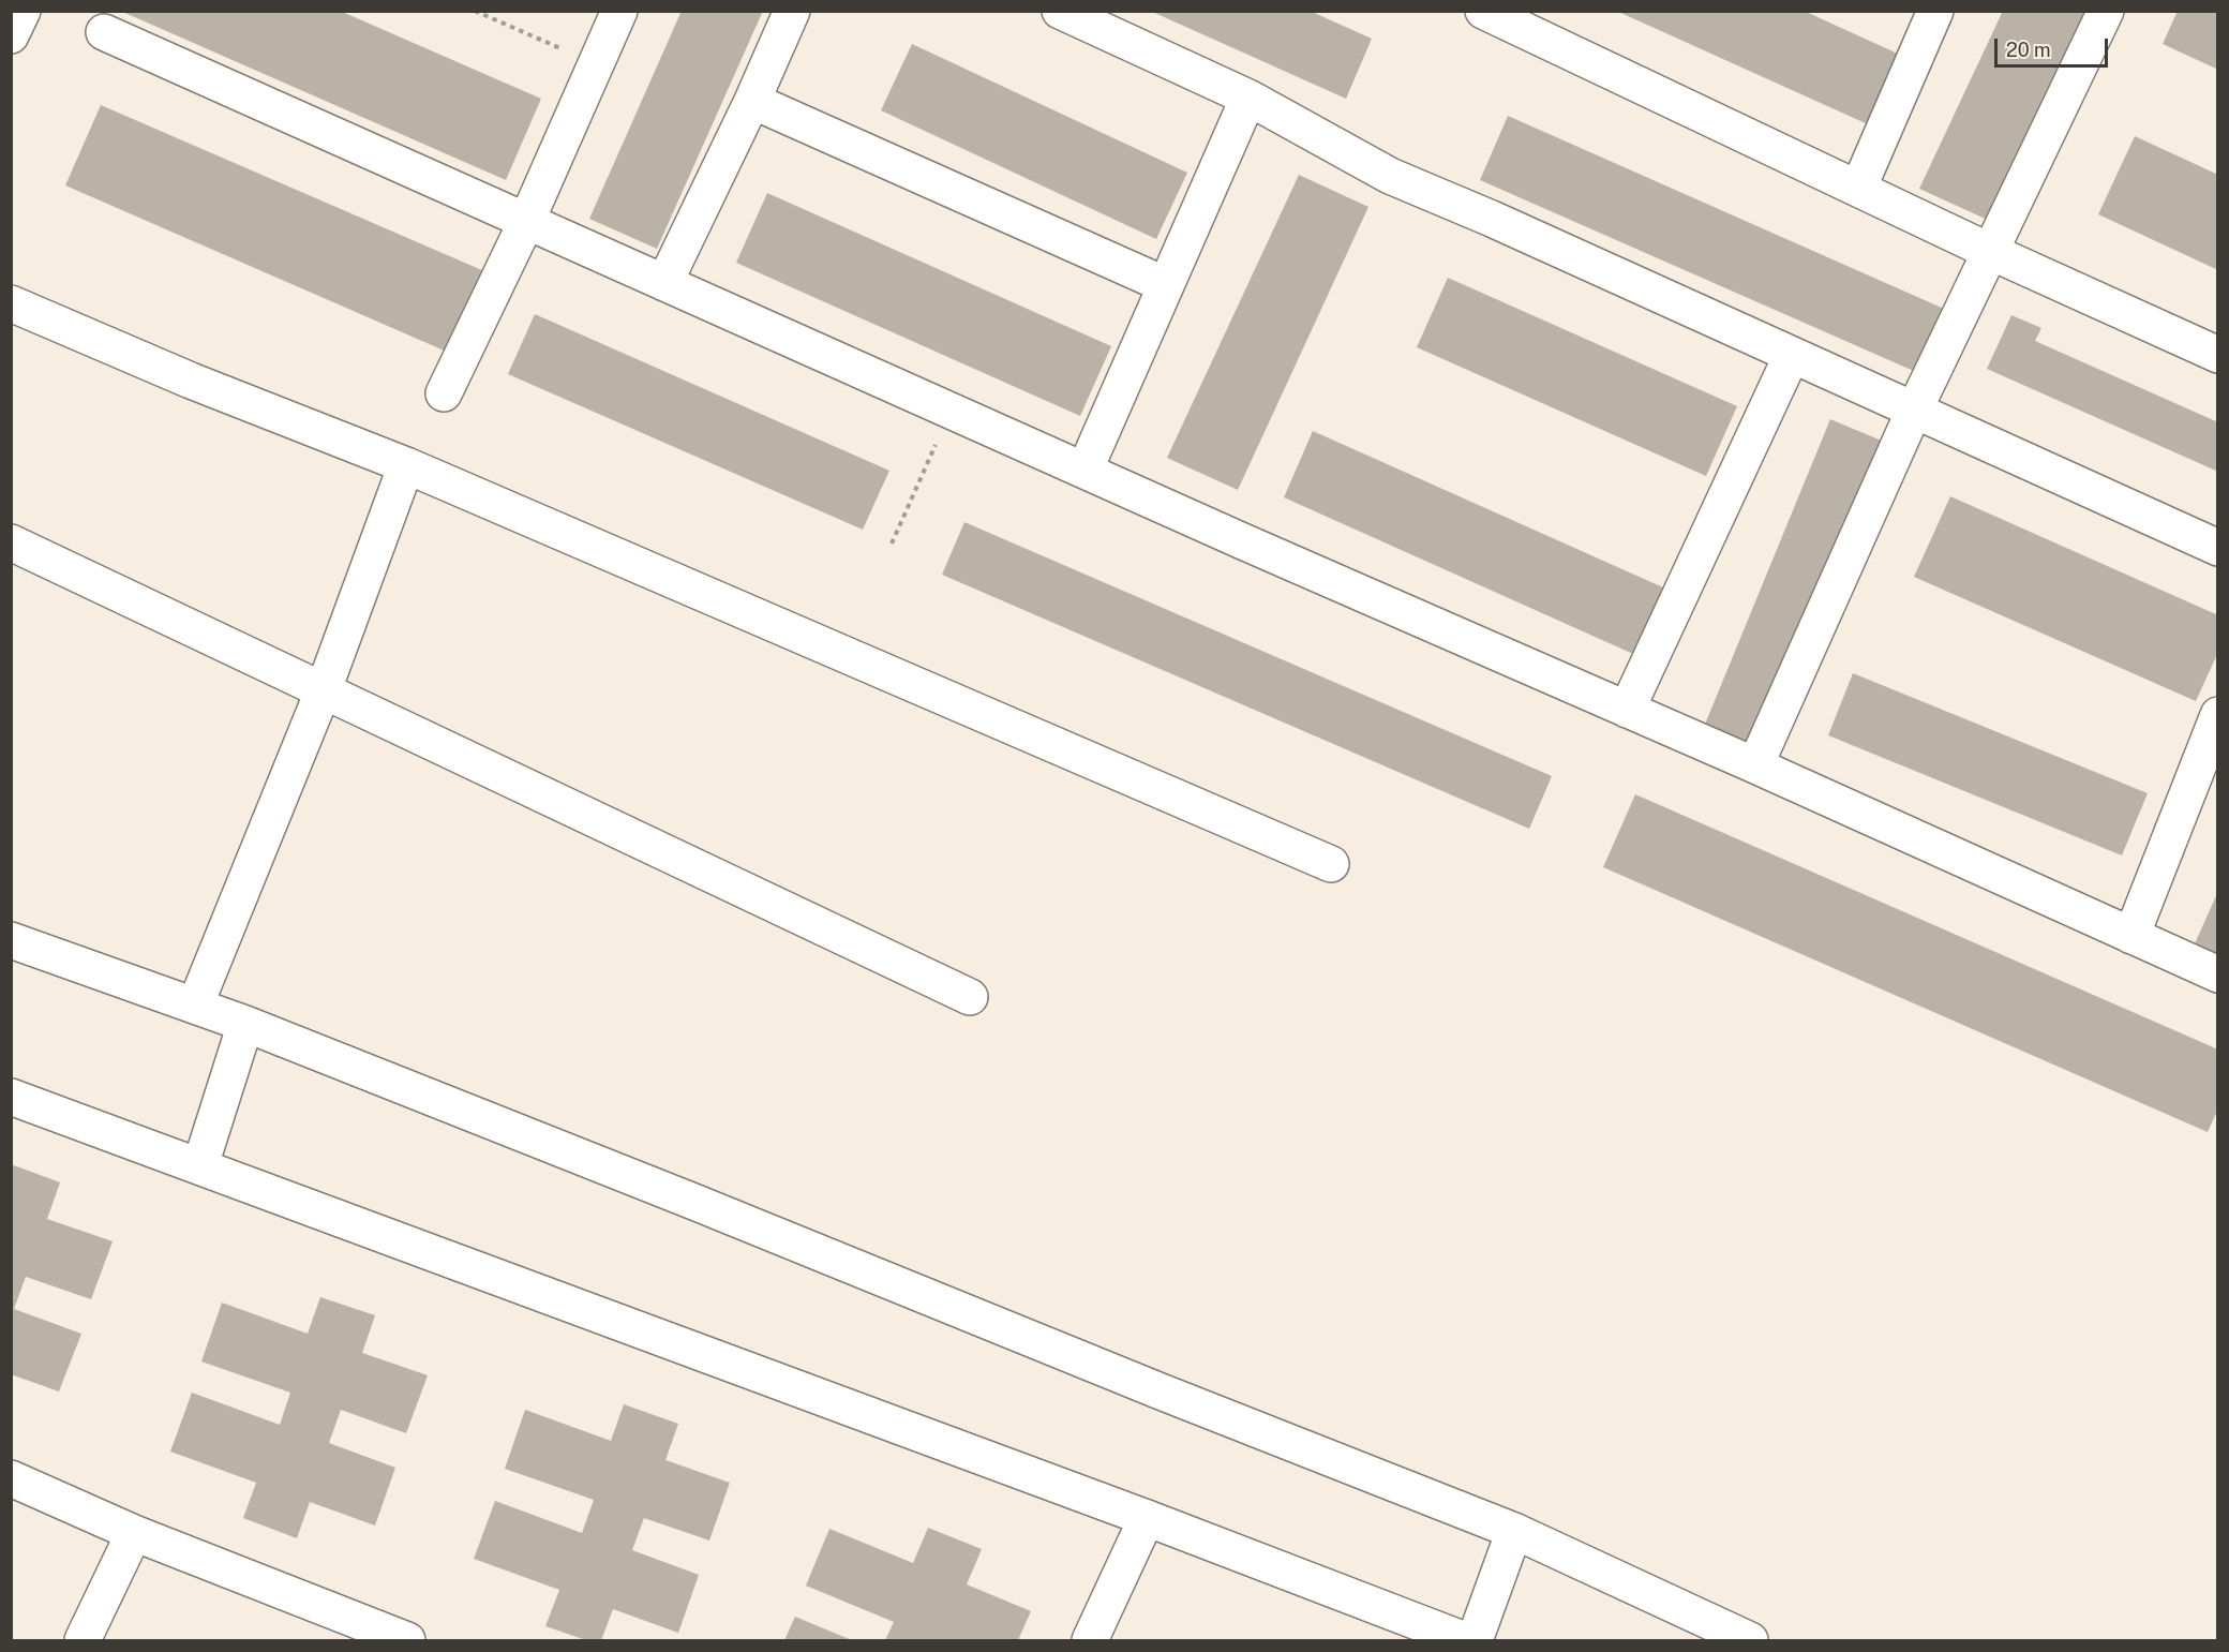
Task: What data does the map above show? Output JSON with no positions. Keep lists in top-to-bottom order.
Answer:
{
  "scale_bar": "20 m"
}
